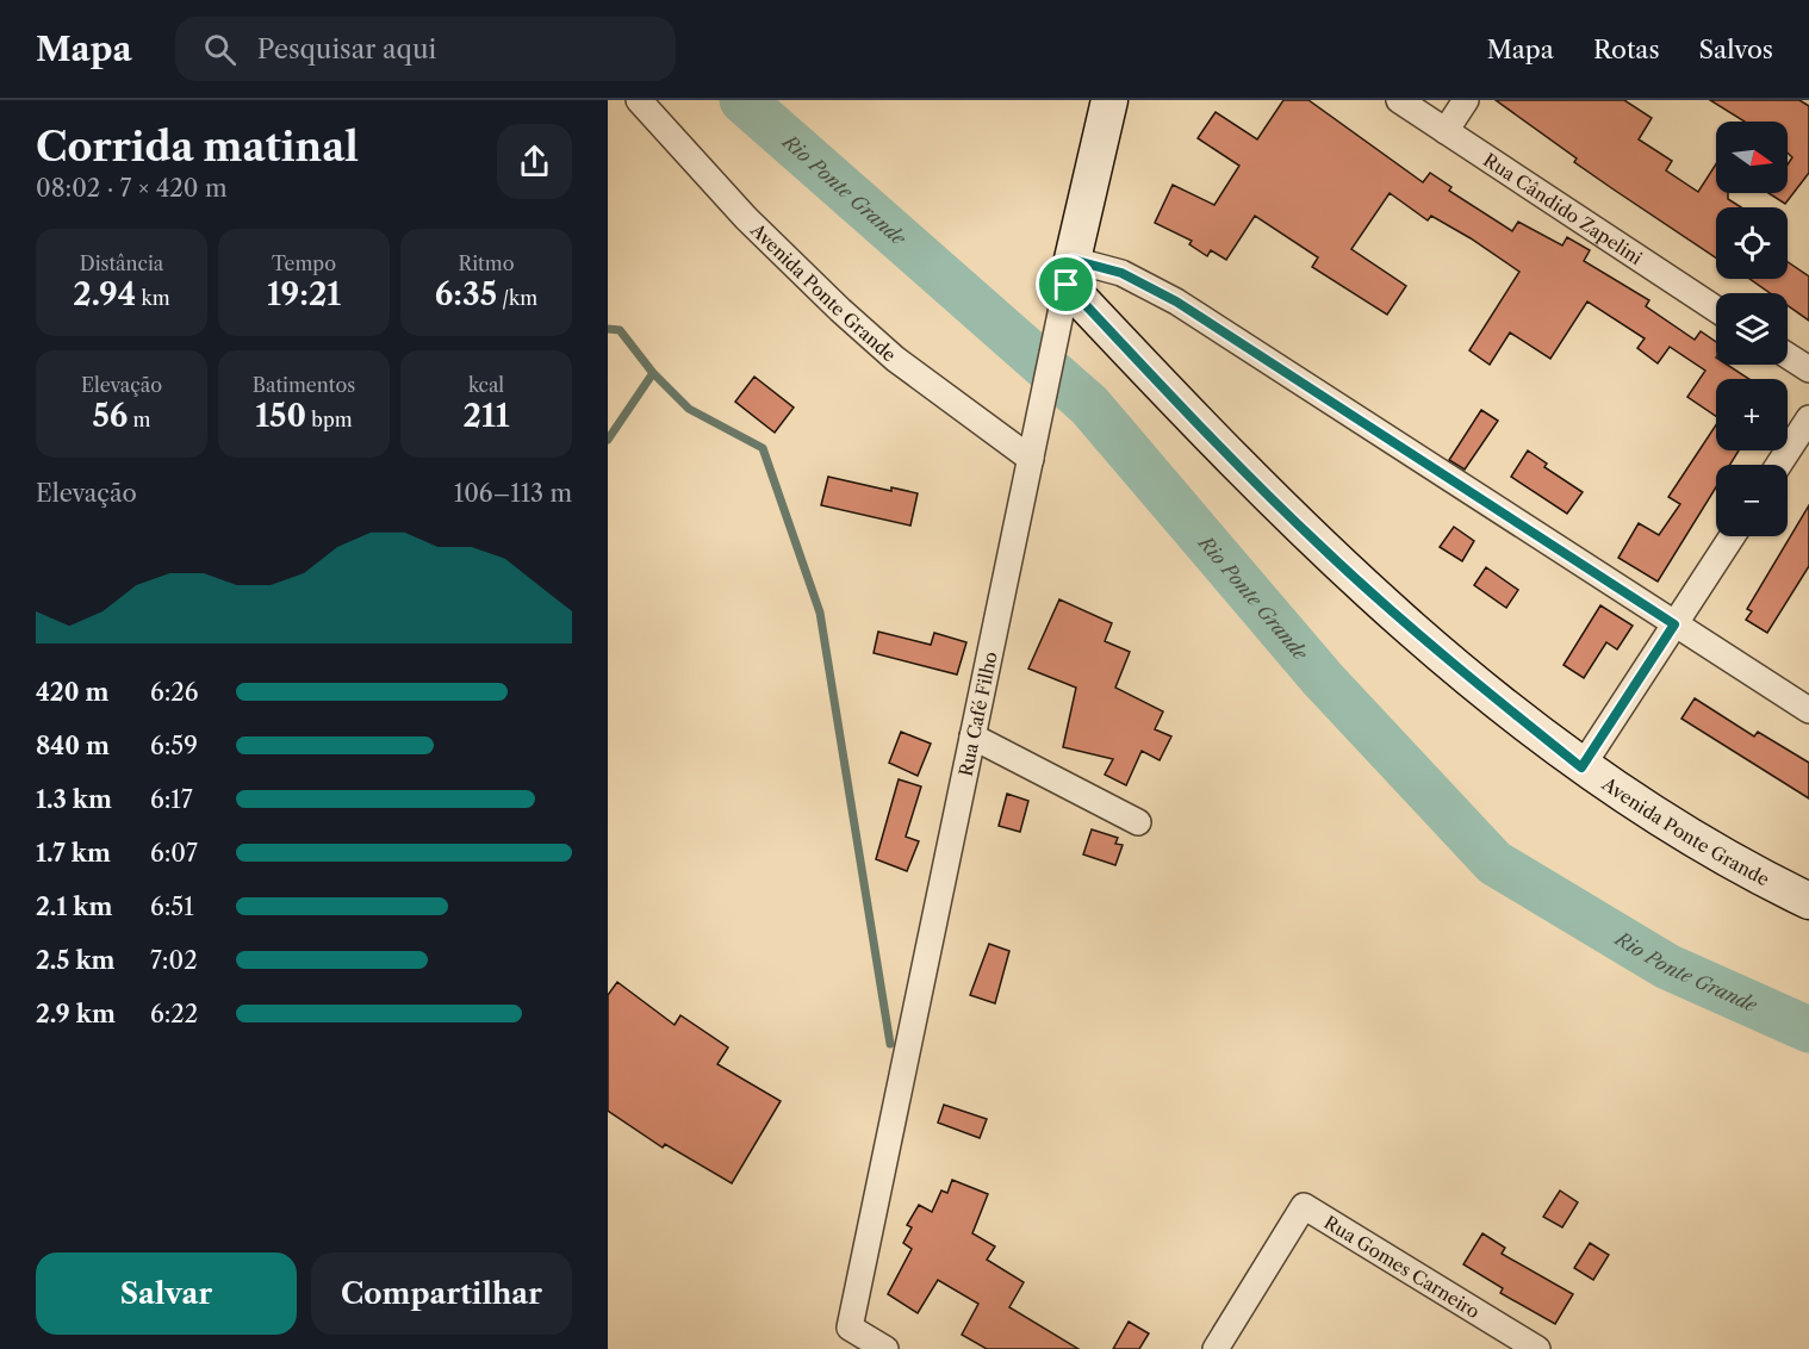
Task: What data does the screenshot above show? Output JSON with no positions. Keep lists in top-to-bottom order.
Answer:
{
  "streets": {
    "street": [
      "Rua Cândido Zapelini",
      "Avenida Ponte Grande",
      "Rua Café Filho",
      "Rua Gomes Carneiro"
    ]
  },
  "crossings": [
    ["Avenida Ponte Grande", "Rua Café Filho"]
  ],
  "water": ["Rio Ponte Grande"],
  "north": "right",
  "page": {
    "header": "Mapa",
    "search": "Pesquisar aqui",
    "nav": ["Mapa", "Rotas", "Salvos"],
    "heading": ["Corrida matinal", "08:02 · 7 × 420 m"],
    "map_buttons": ["+", "−"],
    "stats": [
      ["Distância", "2.94 km"],
      ["Tempo", "19:21"],
      ["Ritmo", "6:35 /km"],
      ["Elevação", "56 m"],
      ["Batimentos", "150 bpm"],
      ["kcal", "211"]
    ],
    "chart": ["Elevação", "106–113 m"],
    "list": [
      {
        "name": "420 m",
        "note": "6:26"
      },
      {
        "name": "840 m",
        "note": "6:59"
      },
      {
        "name": "1.3 km",
        "note": "6:17"
      },
      {
        "name": "1.7 km",
        "note": "6:07"
      },
      {
        "name": "2.1 km",
        "note": "6:51"
      },
      {
        "name": "2.5 km",
        "note": "7:02"
      },
      {
        "name": "2.9 km",
        "note": "6:22"
      }
    ],
    "buttons": ["Salvar", "Compartilhar"]
  }
}
